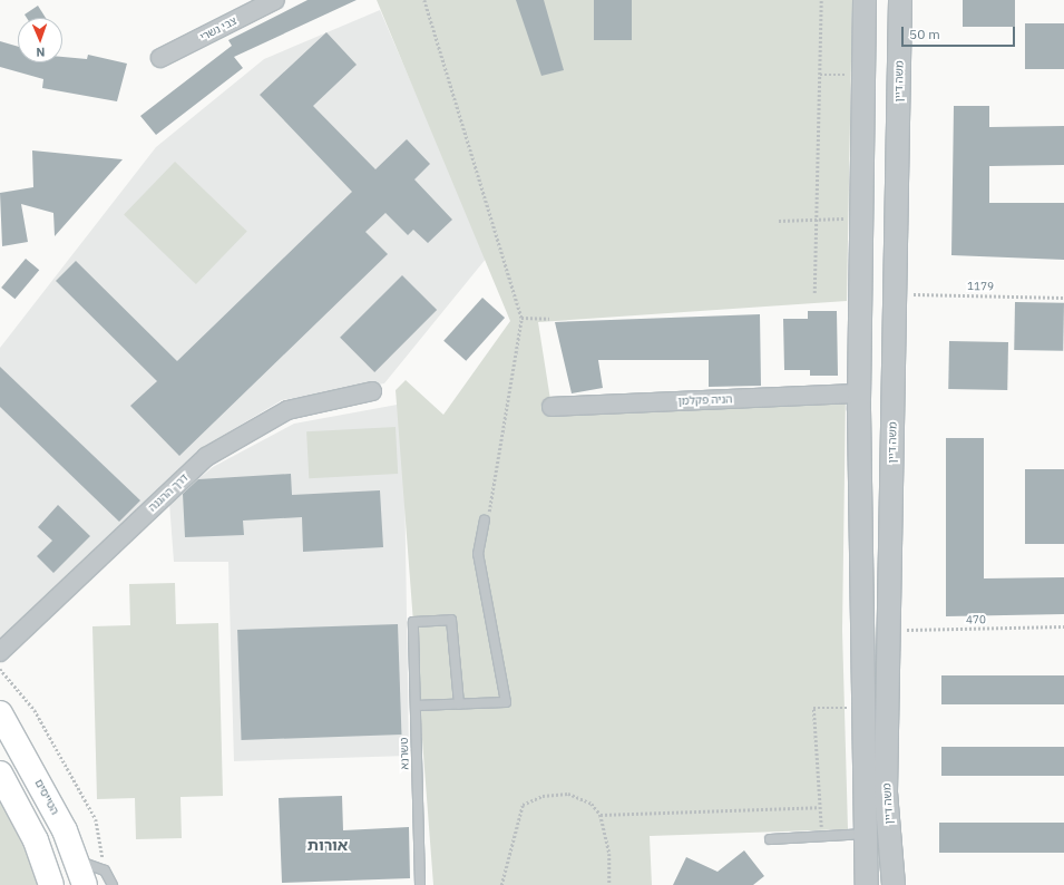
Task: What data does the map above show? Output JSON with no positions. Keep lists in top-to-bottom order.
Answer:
{
  "streets": {
    "main road": ["הטייסים"],
    "street": [
      "צבי נשרי",
      "משה דיין",
      "הניה פקלמן",
      "דרך ההגנה"
    ],
    "lane": ["טשרנא"],
    "path": ["1179", "470"]
  },
  "crossings": [
    ["משה דיין", "1179"],
    ["משה דיין", "470"]
  ],
  "districts": ["אורות"],
  "scale_bar": "50 m",
  "north": "bottom"
}
